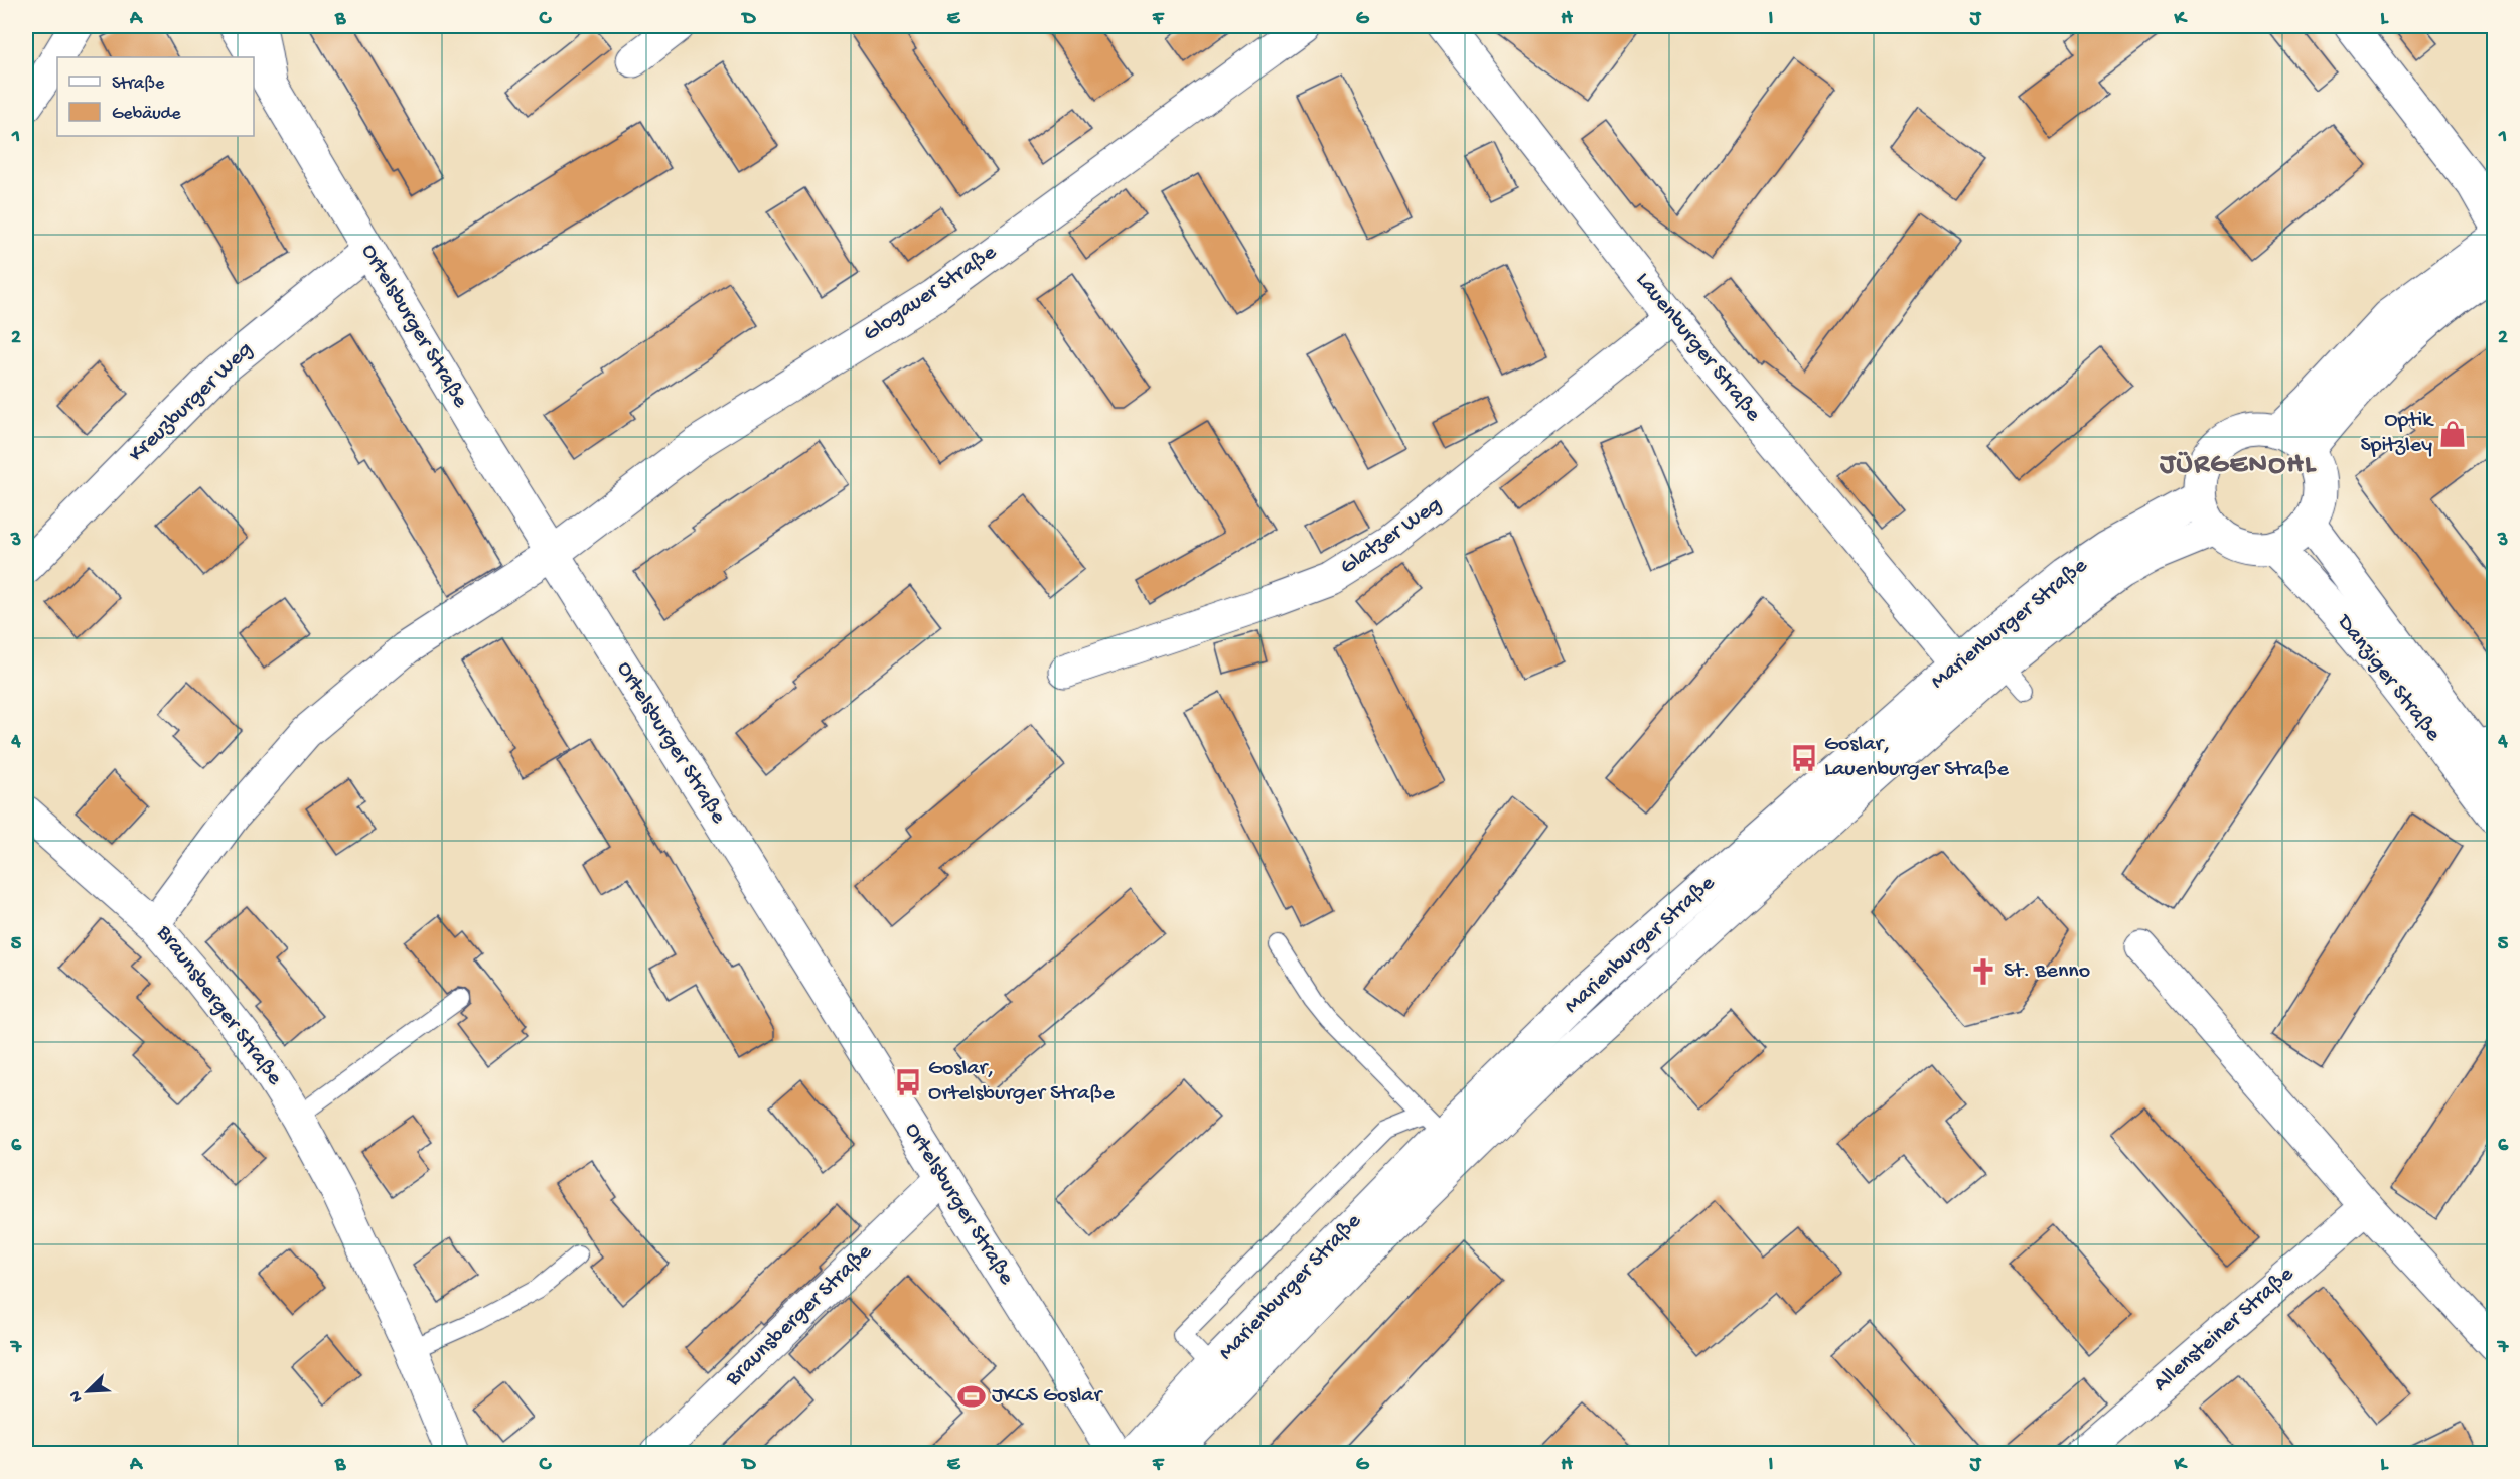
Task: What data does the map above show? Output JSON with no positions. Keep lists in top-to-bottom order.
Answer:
{
  "streets": {
    "street": [
      "Glogauer Straße",
      "Ortelsburger Straße",
      "Lauenburger Straße",
      "Kreuzburger Weg",
      "Glatzer Weg",
      "Marienburger Straße",
      "Danziger Straße",
      "Braunsberger Straße",
      "Allensteiner Straße"
    ]
  },
  "crossings": [
    ["Glogauer Straße", "Ortelsburger Straße"],
    ["Glogauer Straße", "Braunsberger Straße"],
    ["Ortelsburger Straße", "Kreuzburger Weg"],
    ["Ortelsburger Straße", "Braunsberger Straße"],
    ["Lauenburger Straße", "Glatzer Weg"],
    ["Lauenburger Straße", "Marienburger Straße"],
    ["Marienburger Straße", "Danziger Straße"]
  ],
  "districts": ["JÜRGENOHL"],
  "places": {
    "shop": ["Optik Spitzley"],
    "bus stop": ["Goslar, Lauenburger Straße", "Goslar, Ortelsburger Straße"],
    "church": ["St. Benno"],
    "sports": ["JKCS Goslar"]
  },
  "legend": ["Straße", "Gebäude"],
  "north": "bottom left",
  "grid": {
    "columns": [
      "A",
      "B",
      "C",
      "D",
      "E",
      "F",
      "G",
      "H",
      "I",
      "J",
      "K",
      "L"
    ],
    "rows": [
      "1",
      "2",
      "3",
      "4",
      "5",
      "6",
      "7"
    ]
  }
}
